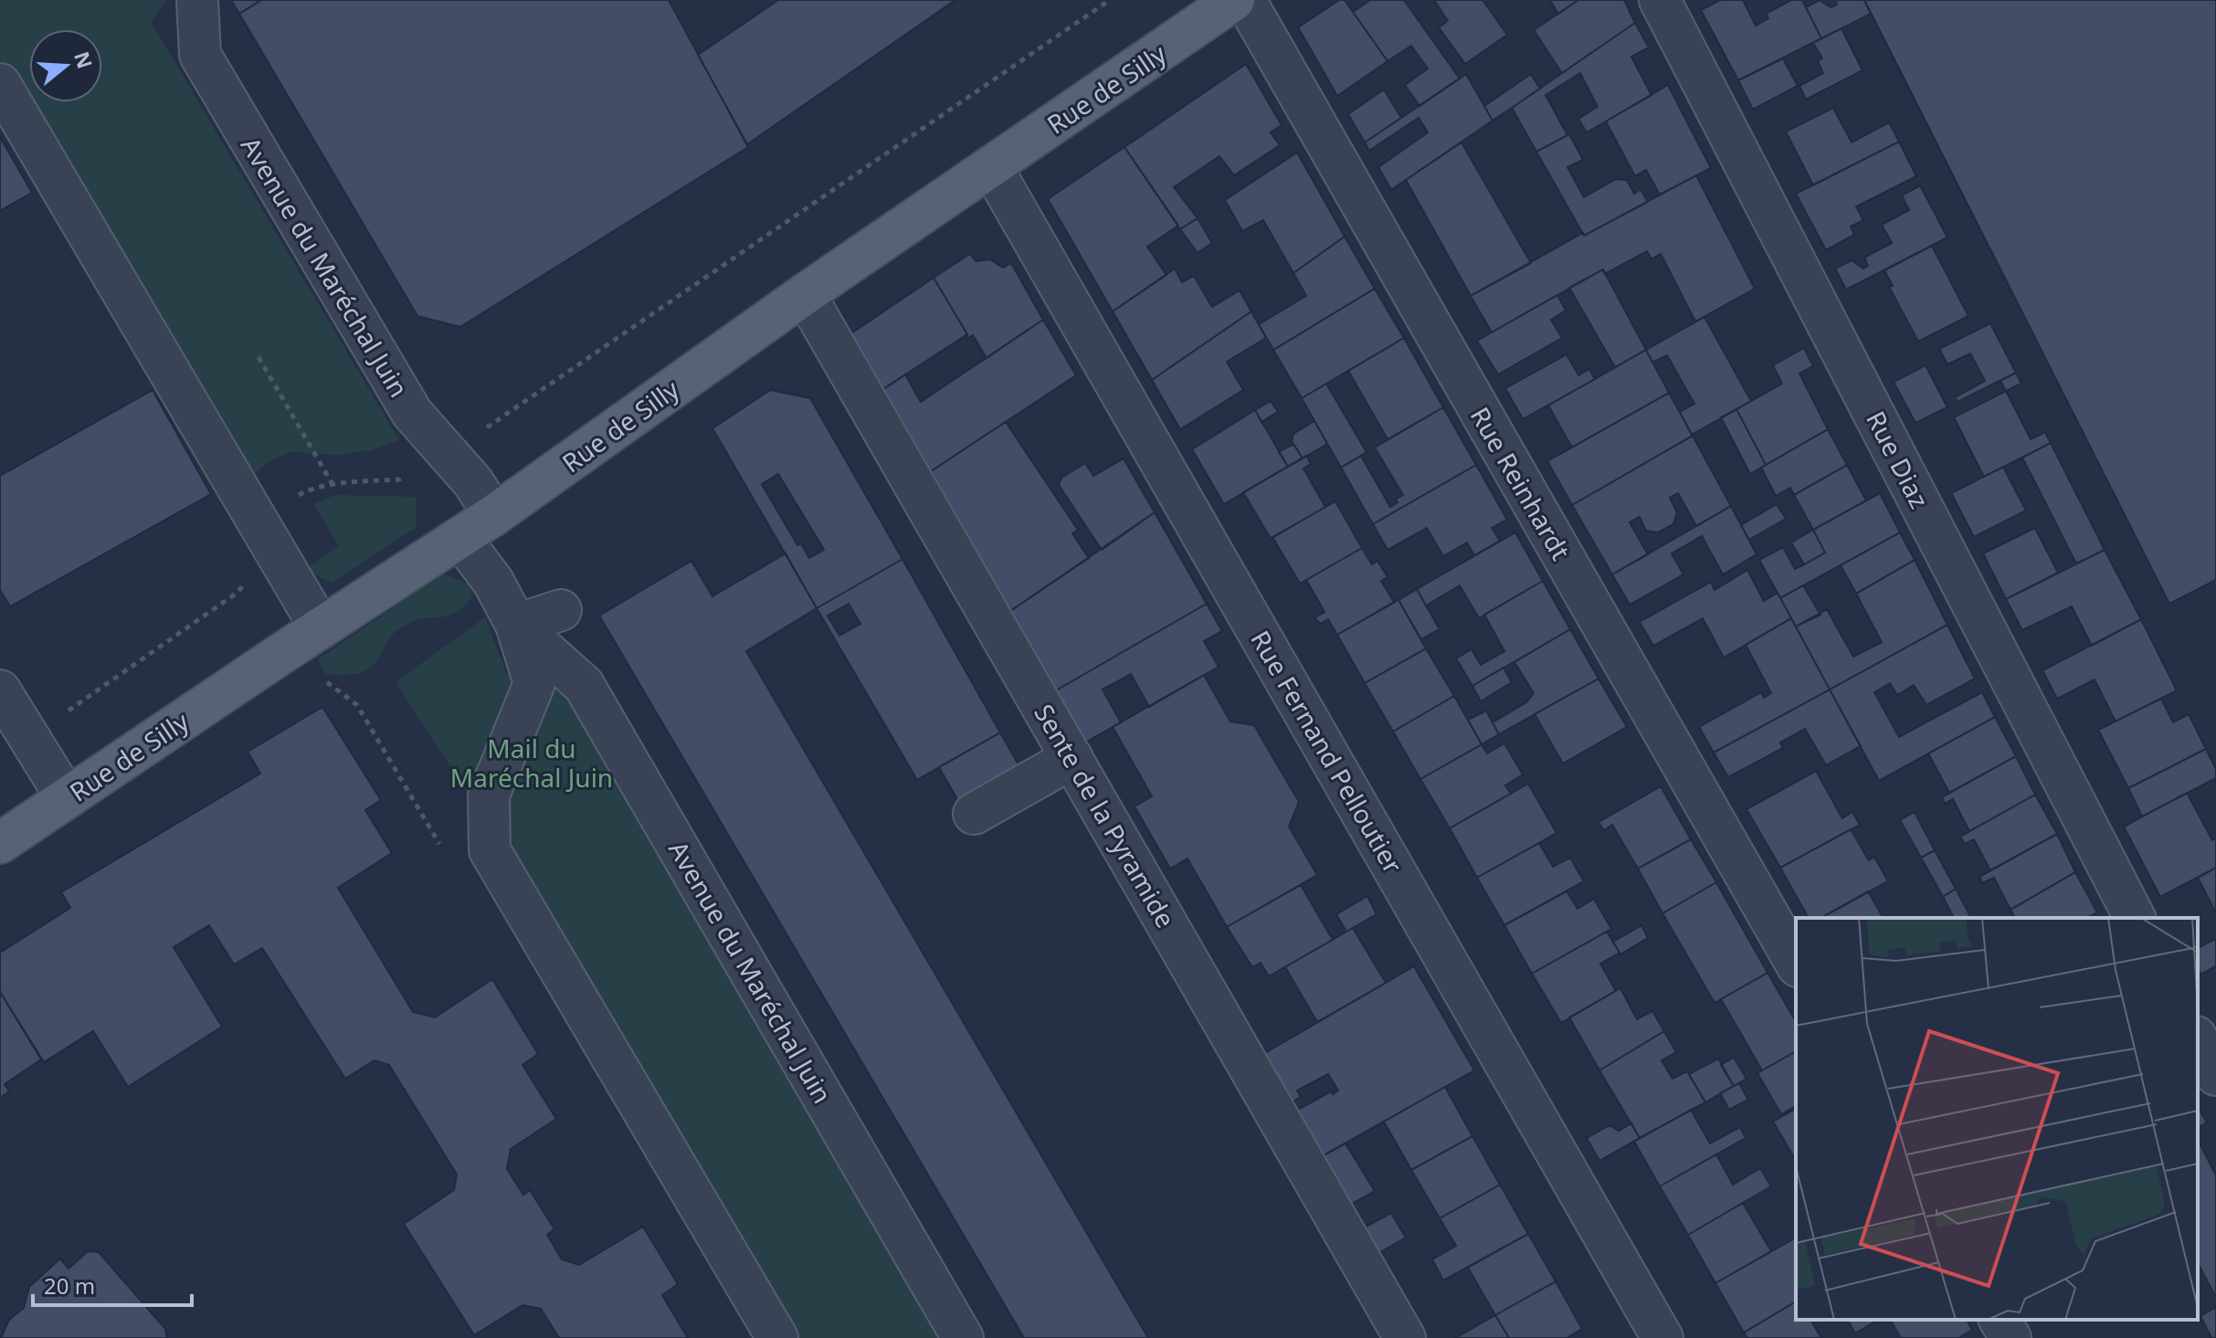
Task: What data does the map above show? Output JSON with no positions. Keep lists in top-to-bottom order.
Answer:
{
  "streets": {
    "main road": ["Rue de Silly"],
    "street": [
      "Avenue du Maréchal Juin",
      "Rue Diaz",
      "Rue Reinhardt",
      "Rue Fernand Pelloutier",
      "Sente de la Pyramide"
    ]
  },
  "crossings": [
    ["Rue de Silly", "Avenue du Maréchal Juin"],
    ["Rue de Silly", "Rue Fernand Pelloutier"],
    ["Rue de Silly", "Sente de la Pyramide"]
  ],
  "parks": ["Mail du Maréchal Juin"],
  "scale_bar": "20 m",
  "north": "right"
}
